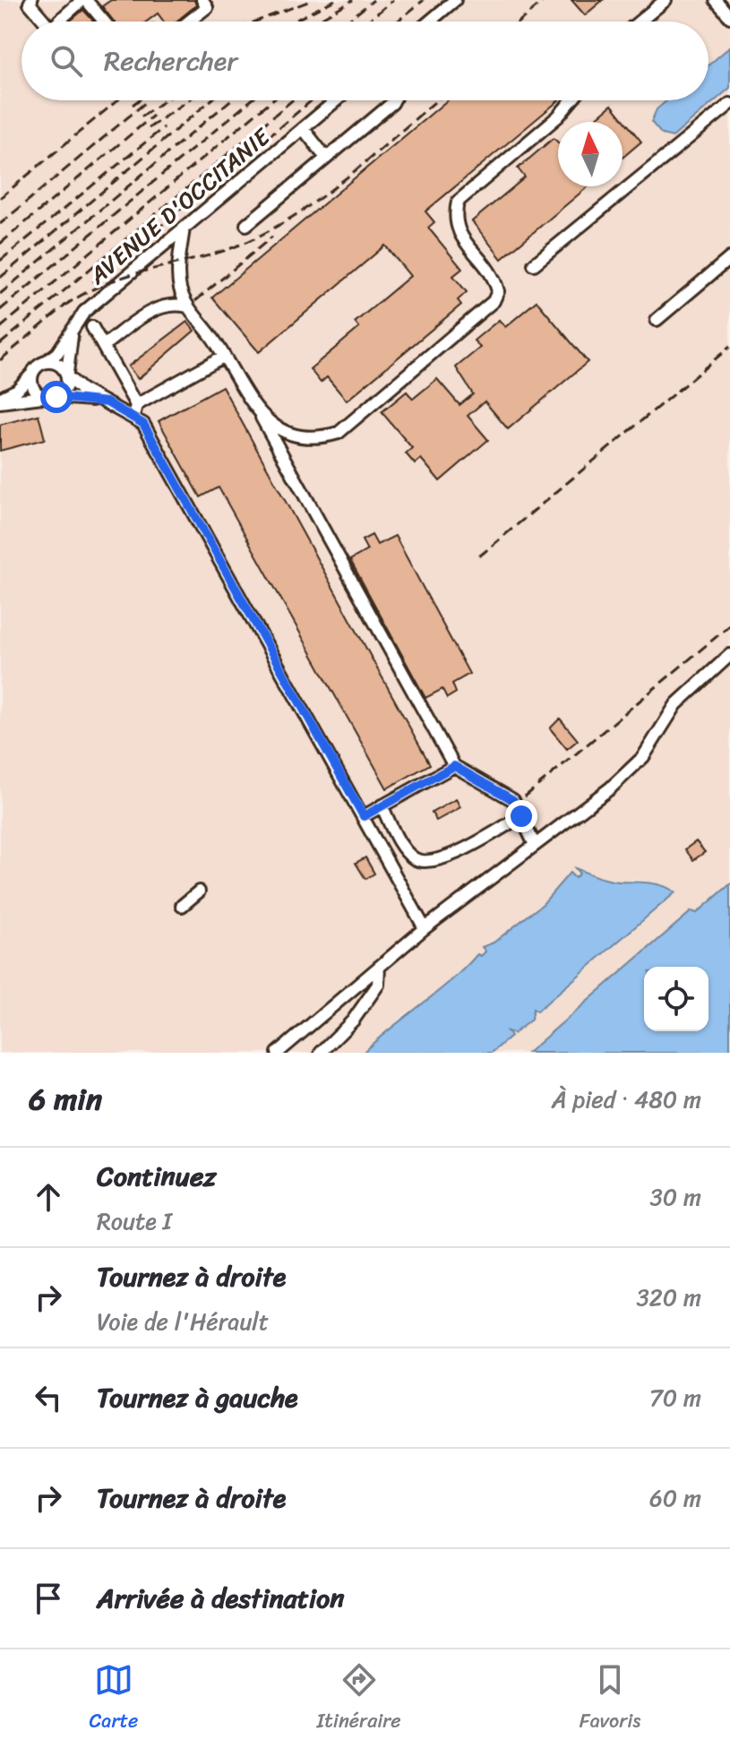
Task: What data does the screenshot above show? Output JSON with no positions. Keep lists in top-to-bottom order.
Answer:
{
  "streets": {
    "street": ["AVENUE D'OCCITANIE"]
  },
  "north": "top",
  "page": {
    "search": "Rechercher",
    "heading": ["6 min", "À pied · 480 m"],
    "list": [
      ["Continuez", "Route I", "30 m"],
      ["Tournez à droite", "Voie de l'Hérault", "320 m"],
      ["Tournez à gauche", "70 m"],
      ["Tournez à droite", "60 m"],
      "Arrivée à destination"
    ],
    "nav": ["Carte", "Itinéraire", "Favoris"]
  }
}
